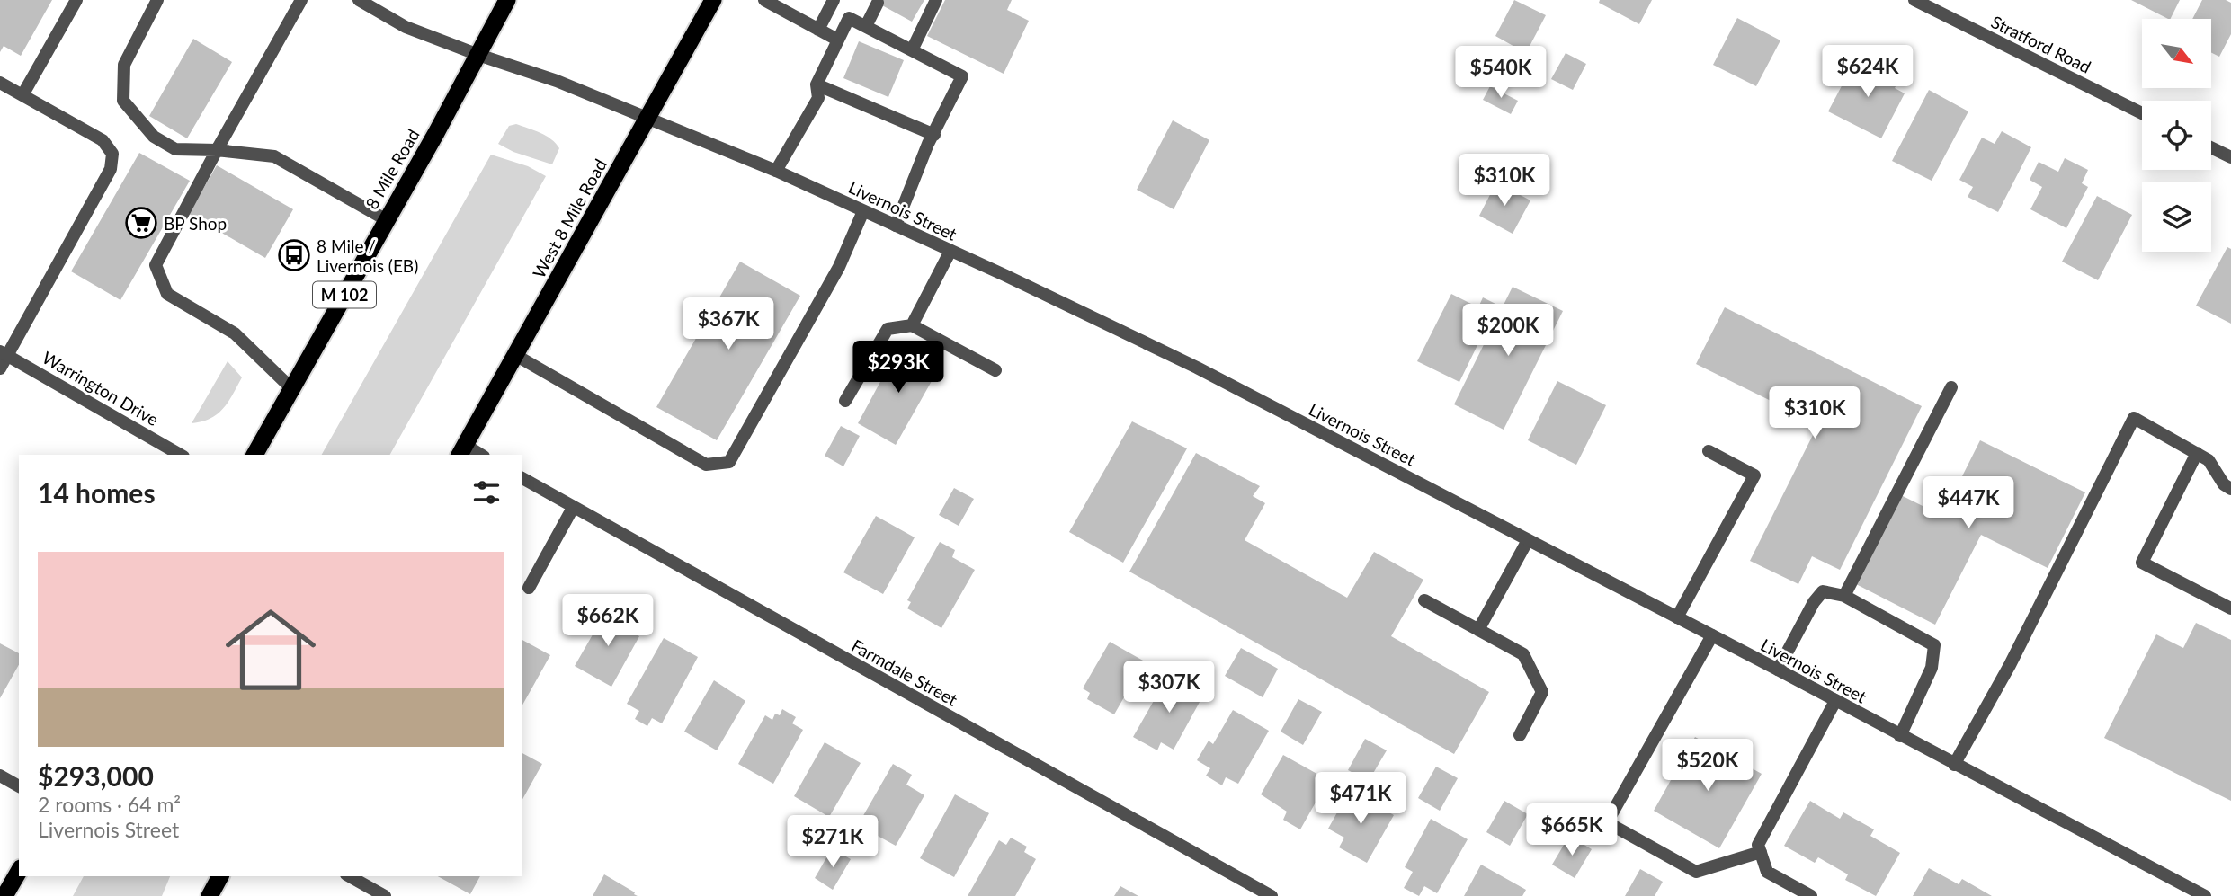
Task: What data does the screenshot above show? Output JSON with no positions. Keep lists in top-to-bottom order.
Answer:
{
  "streets": {
    "highway": ["8 Mile Road", "West 8 Mile Road", "M 102"],
    "street": [
      "Stratford Road",
      "Livernois Street",
      "Warrington Drive",
      "Farmdale Street"
    ]
  },
  "crossings": [
    ["8 Mile Road", "Livernois Street"],
    ["Livernois Street", "West 8 Mile Road"]
  ],
  "places": {
    "supermarket": ["BP Shop"],
    "bus stop": ["8 Mile / Livernois (EB)"]
  },
  "north": "bottom right",
  "page": {
    "price": [
      "$624K",
      "$540K",
      "$310K",
      "$367K",
      "$200K",
      "$293K",
      "$310K",
      "$447K",
      "$662K",
      "$307K",
      "$520K",
      "$471K",
      "$665K",
      "$271K"
    ],
    "heading": "14 homes",
    "list": [
      {
        "name": "$293,000",
        "note": "2 rooms · 64 m² · Livernois Street"
      }
    ]
  }
}
